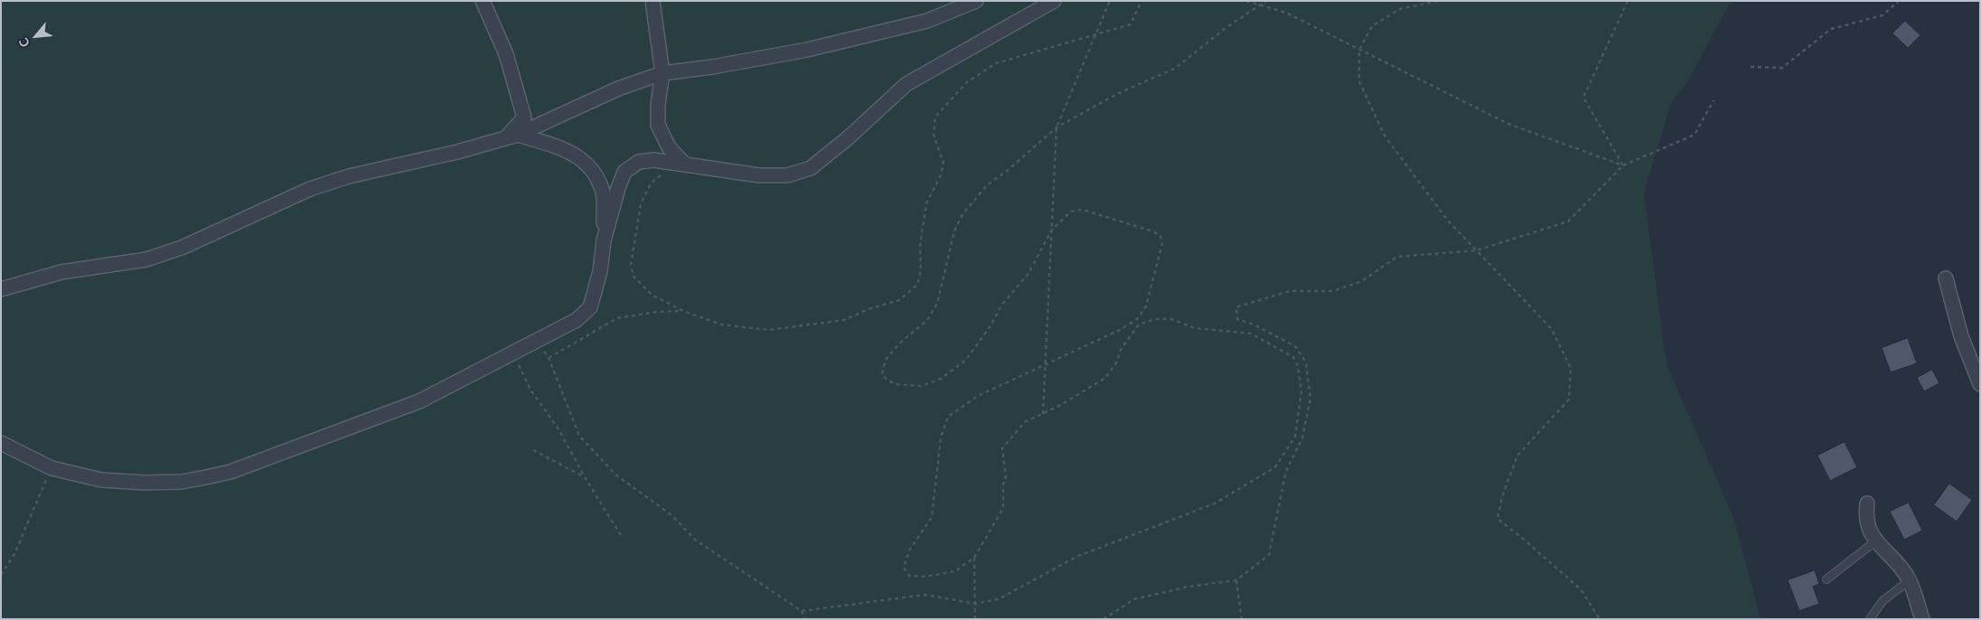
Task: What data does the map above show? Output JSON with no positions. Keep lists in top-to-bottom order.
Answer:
{
  "north": "bottom left"
}
